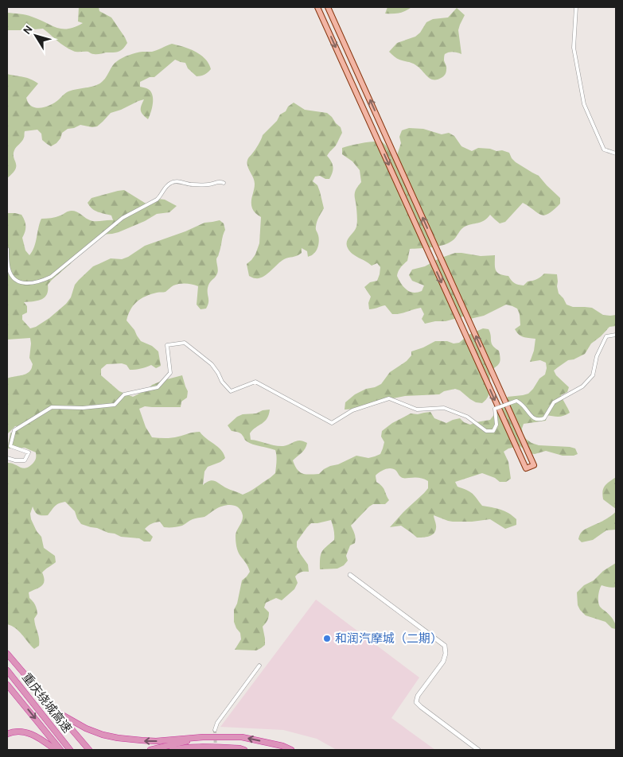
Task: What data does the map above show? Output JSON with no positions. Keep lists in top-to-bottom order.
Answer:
{
  "streets": {
    "highway": ["重庆绕城高速"]
  },
  "places": ["和润汽摩城（二期）"],
  "north": "top left"
}
